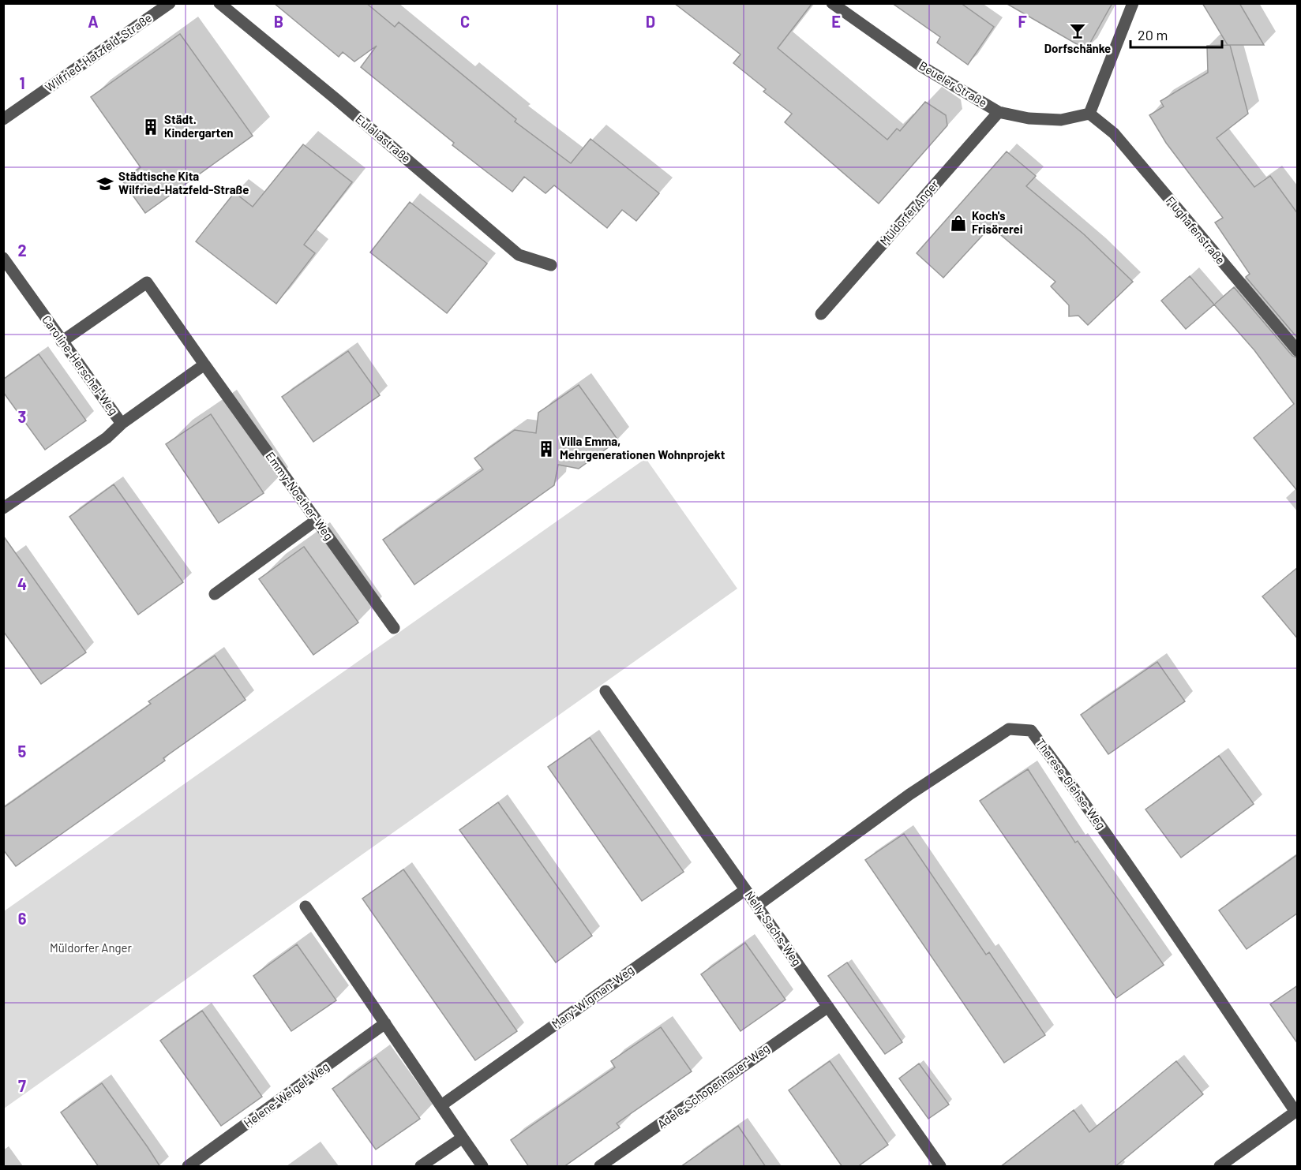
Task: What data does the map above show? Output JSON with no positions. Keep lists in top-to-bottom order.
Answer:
{
  "streets": {
    "street": [
      "Wilfried-Hatzfeld-Straße",
      "Beueler Straße",
      "Eulaliastraße",
      "Müldorfer Anger",
      "Flughafenstraße",
      "Caroline-Herschel-Weg",
      "Emmy-Noether-Weg",
      "Therese-Giehse-Weg",
      "Nelly-Sachs-Weg",
      "Mary-Wigman-Weg",
      "Adele-Schopenhauer-Weg",
      "Helene-Weigel-Weg"
    ]
  },
  "crossings": [
    ["Beueler Straße", "Müldorfer Anger"],
    ["Beueler Straße", "Flughafenstraße"],
    ["Caroline-Herschel-Weg", "Emmy-Noether-Weg"],
    ["Therese-Giehse-Weg", "Nelly-Sachs-Weg"],
    ["Nelly-Sachs-Weg", "Mary-Wigman-Weg"],
    ["Nelly-Sachs-Weg", "Adele-Schopenhauer-Weg"]
  ],
  "parks": ["Müldorfer Anger"],
  "places": {
    "bar": ["Dorfschänke"],
    "building": ["Städt. Kindergarten", "Villa Emma, Mehrgenerationen Wohnprojekt"],
    "school or university": ["Städtische Kita Wilfried-Hatzfeld-Straße"],
    "shop": ["Koch's Frisörerei"]
  },
  "scale_bar": "20 m",
  "grid": {
    "columns": [
      "A",
      "B",
      "C",
      "D",
      "E",
      "F"
    ],
    "rows": [
      "1",
      "2",
      "3",
      "4",
      "5",
      "6",
      "7"
    ]
  }
}
